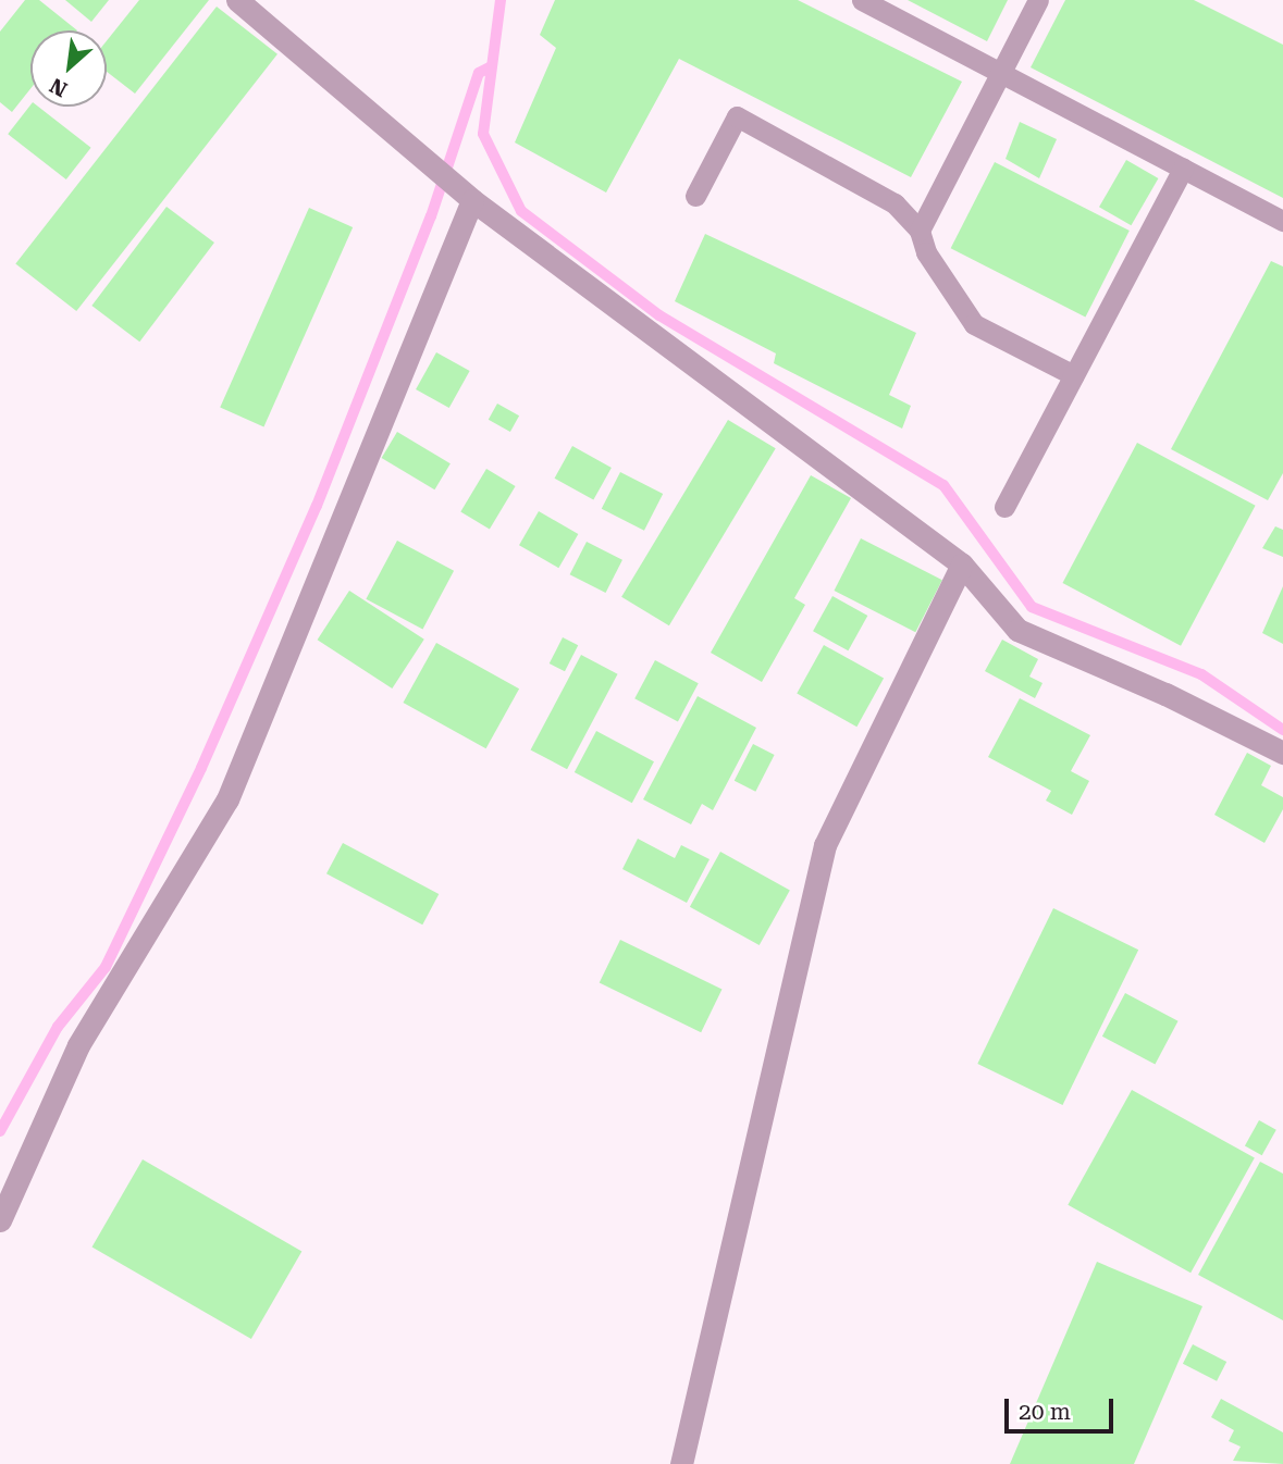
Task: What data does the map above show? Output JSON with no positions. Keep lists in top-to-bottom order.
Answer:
{
  "scale_bar": "20 m",
  "north": "bottom left"
}
